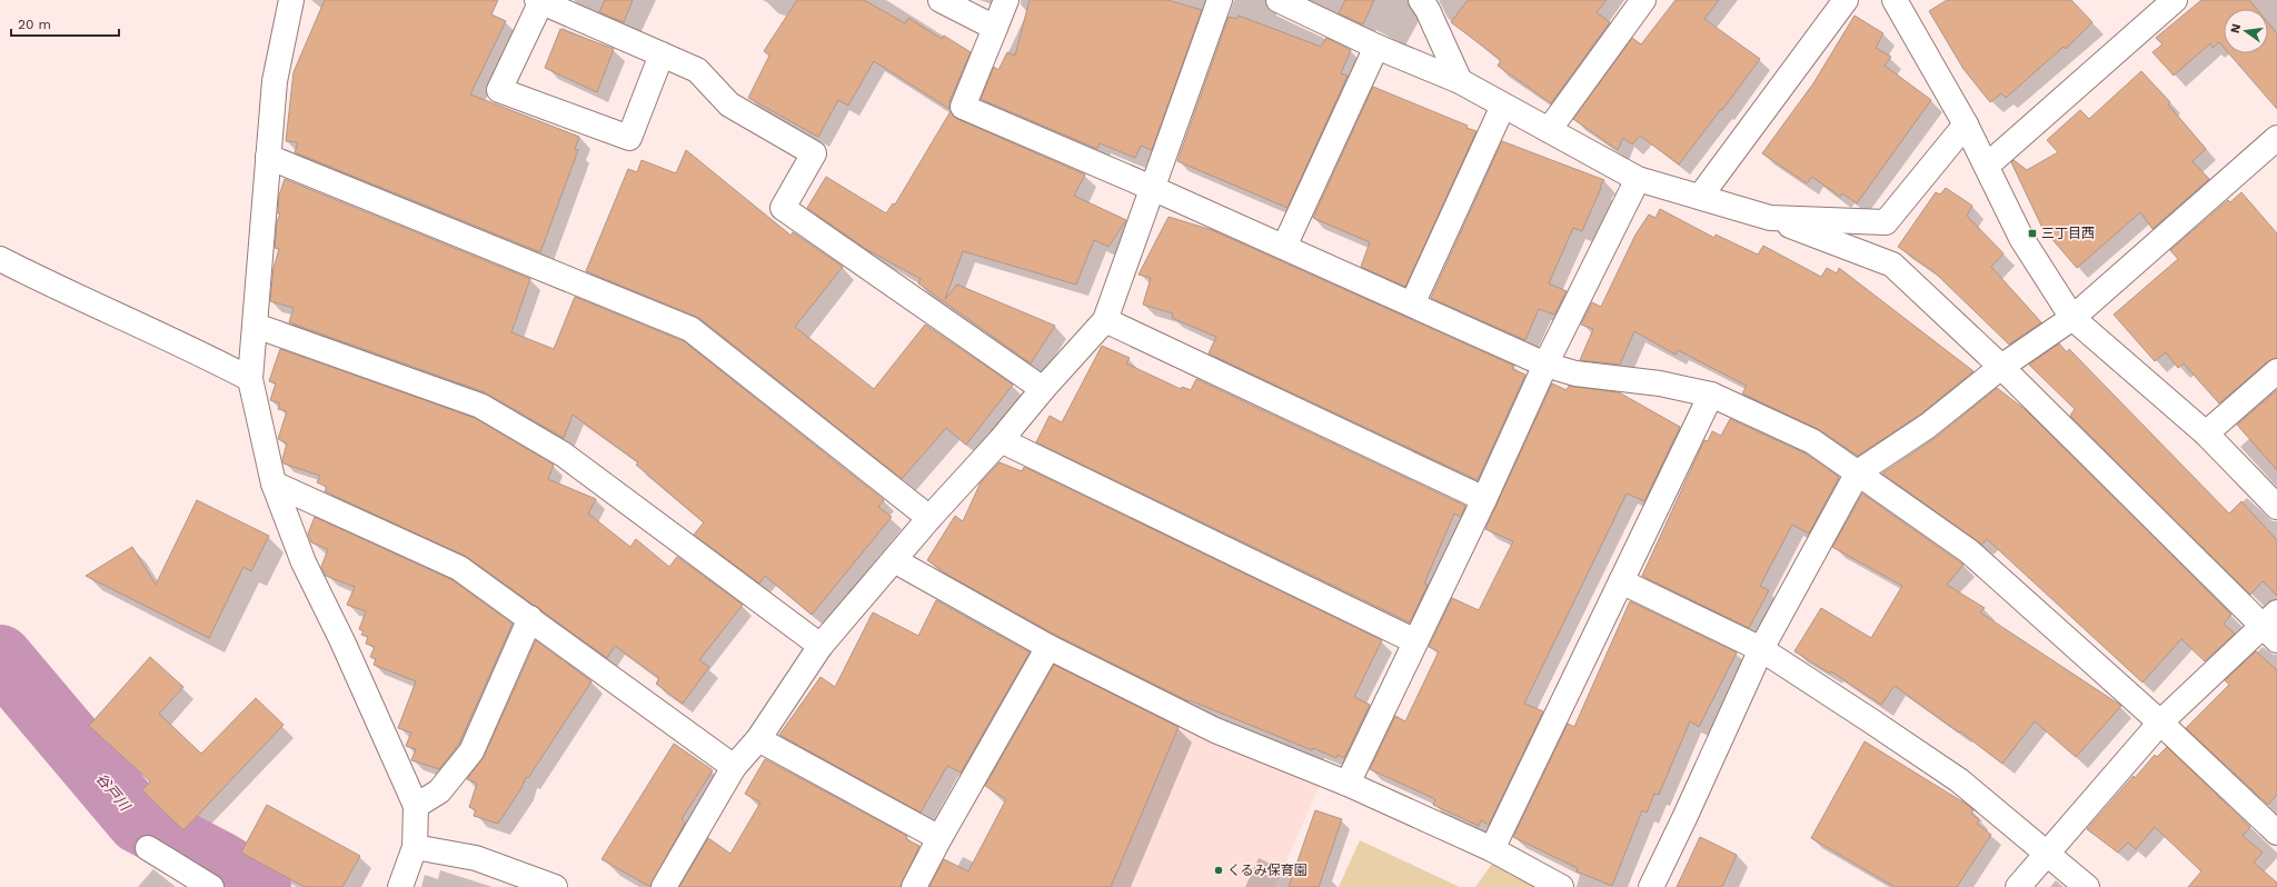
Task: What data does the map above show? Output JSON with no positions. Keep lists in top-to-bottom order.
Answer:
{
  "water": ["谷戸川"],
  "places": {
    "transit": ["三丁目西"],
    "other": ["くるみ保育園"]
  },
  "scale_bar": "20 m",
  "north": "left"
}
